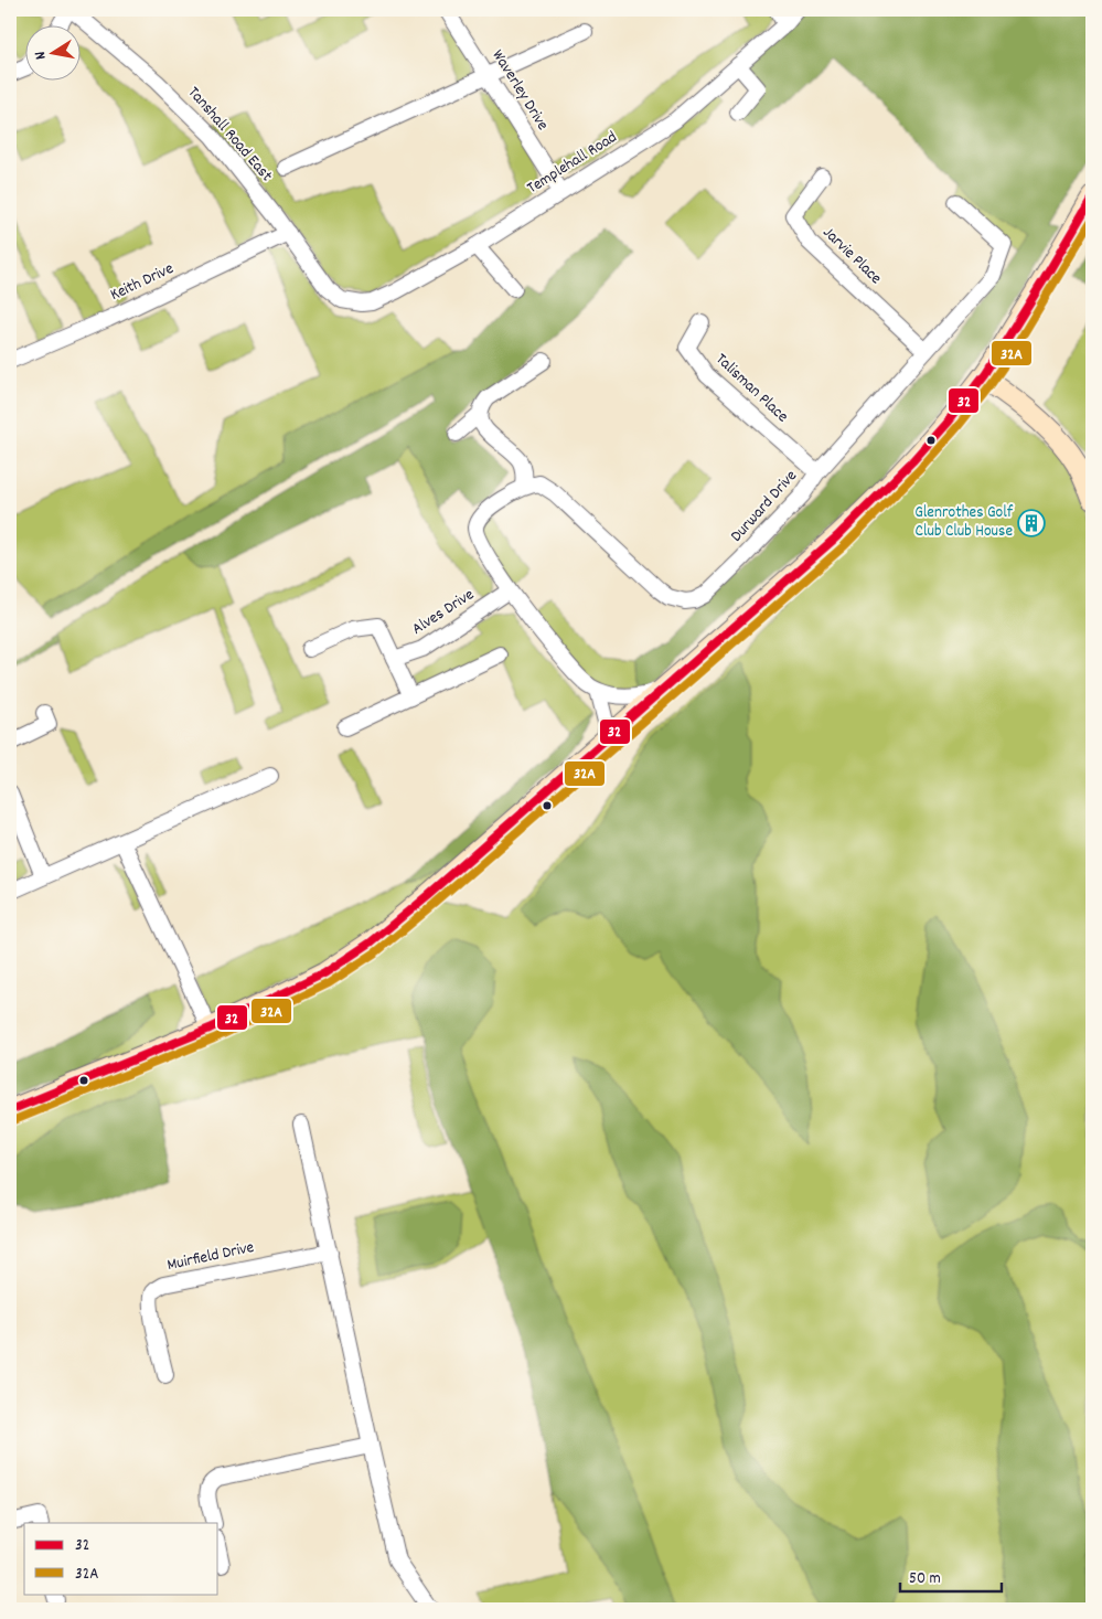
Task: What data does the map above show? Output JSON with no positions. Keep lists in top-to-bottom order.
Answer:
{
  "streets": {
    "street": [
      "Waverley Drive",
      "Tanshall Road East",
      "Templehall Road",
      "Jarvie Place",
      "Keith Drive",
      "Talisman Place",
      "Durward Drive",
      "Alves Drive",
      "Muirfield Drive"
    ]
  },
  "crossings": [
    ["Waverley Drive", "Templehall Road"],
    ["Tanshall Road East", "Templehall Road"],
    ["Tanshall Road East", "Keith Drive"],
    ["Jarvie Place", "Durward Drive"],
    ["Talisman Place", "Durward Drive"]
  ],
  "places": {
    "building": ["Glenrothes Golf Club Club House"]
  },
  "lines": ["transit line 32", "transit line 32A"],
  "legend": ["32", "32A"],
  "scale_bar": "50 m",
  "north": "left"
}
